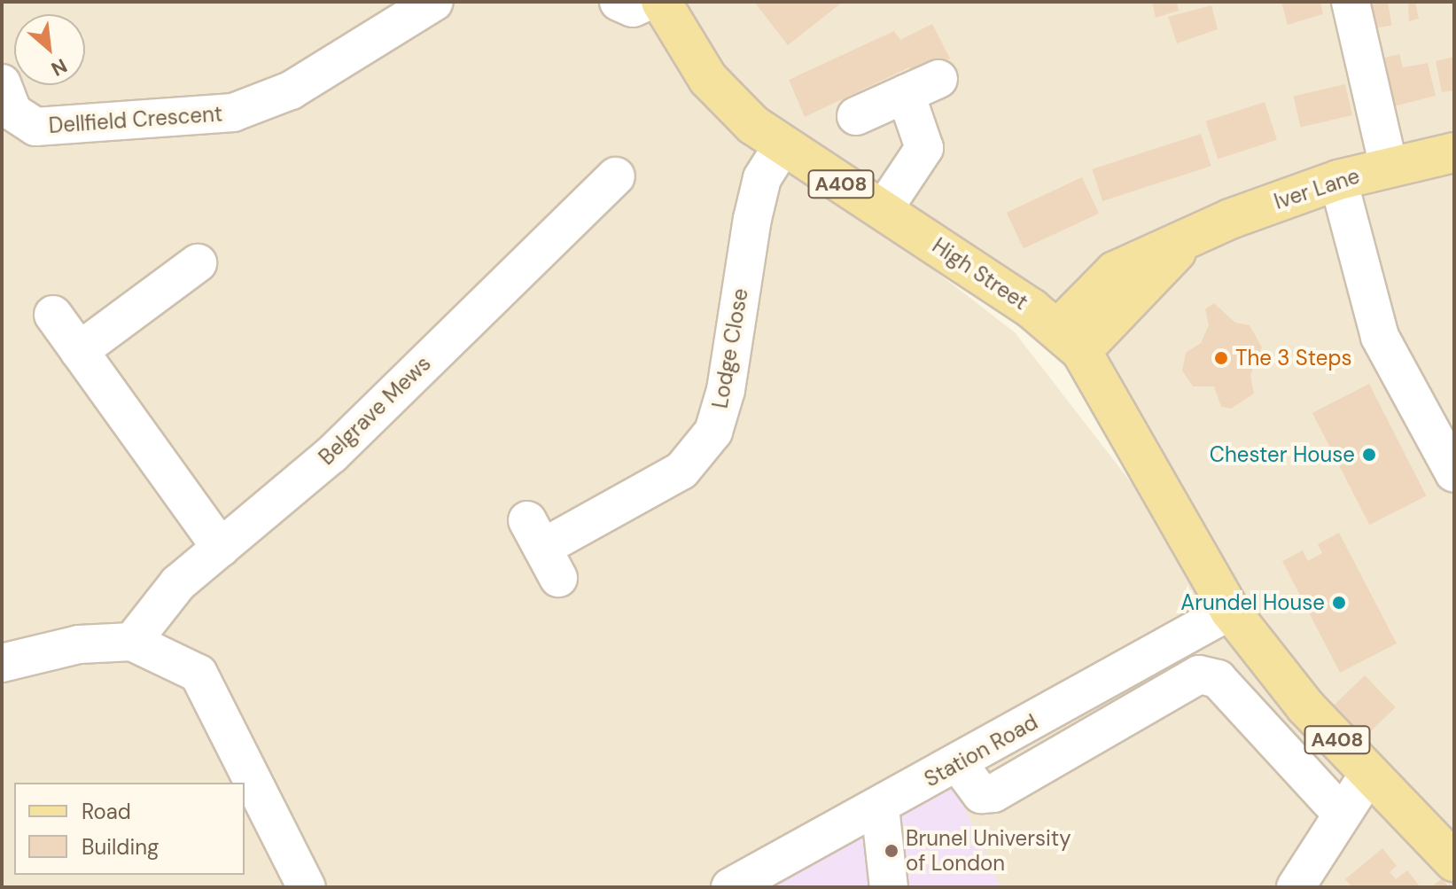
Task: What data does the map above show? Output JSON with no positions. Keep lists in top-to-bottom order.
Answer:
{
  "streets": {
    "main road": ["A408", "Iver Lane", "High Street"],
    "street": [
      "Dellfield Crescent",
      "Lodge Close",
      "Belgrave Mews",
      "Station Road"
    ]
  },
  "crossings": [
    ["A408", "High Street"],
    ["A408", "Station Road"],
    ["Iver Lane", "High Street"],
    ["High Street", "Lodge Close"],
    ["High Street", "Station Road"]
  ],
  "places": [
    "The 3 Steps",
    "Chester House",
    "Arundel House",
    "Brunel University of London"
  ],
  "legend": ["Road", "Building"],
  "north": "bottom right"
}
